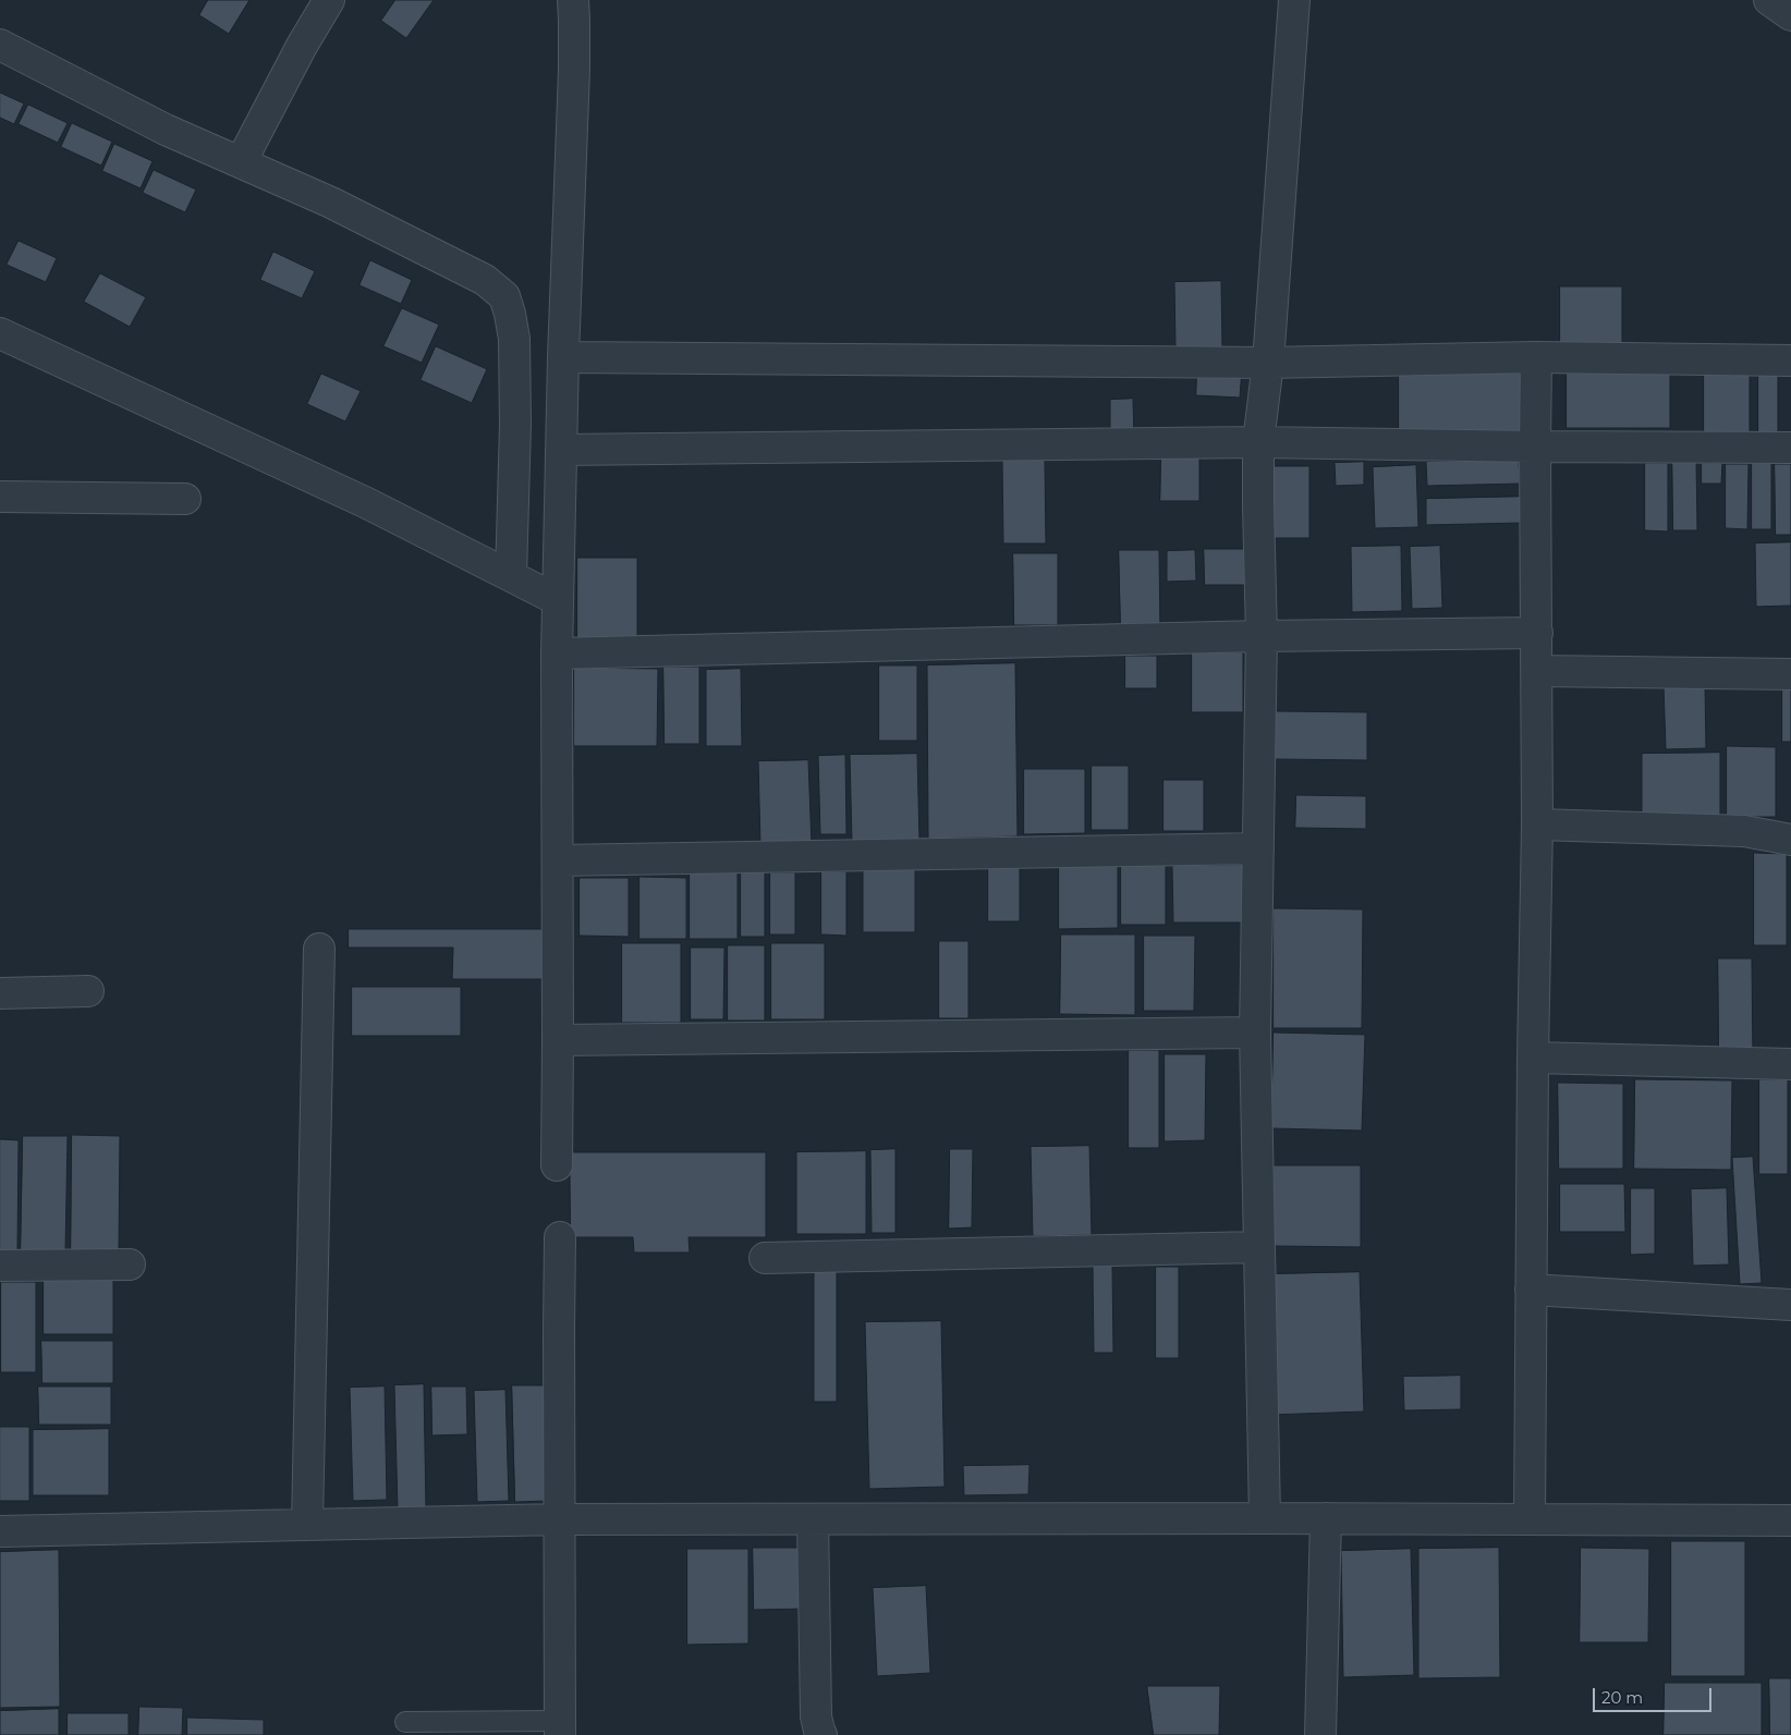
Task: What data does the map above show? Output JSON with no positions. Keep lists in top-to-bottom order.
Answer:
{
  "scale_bar": "20 m"
}
